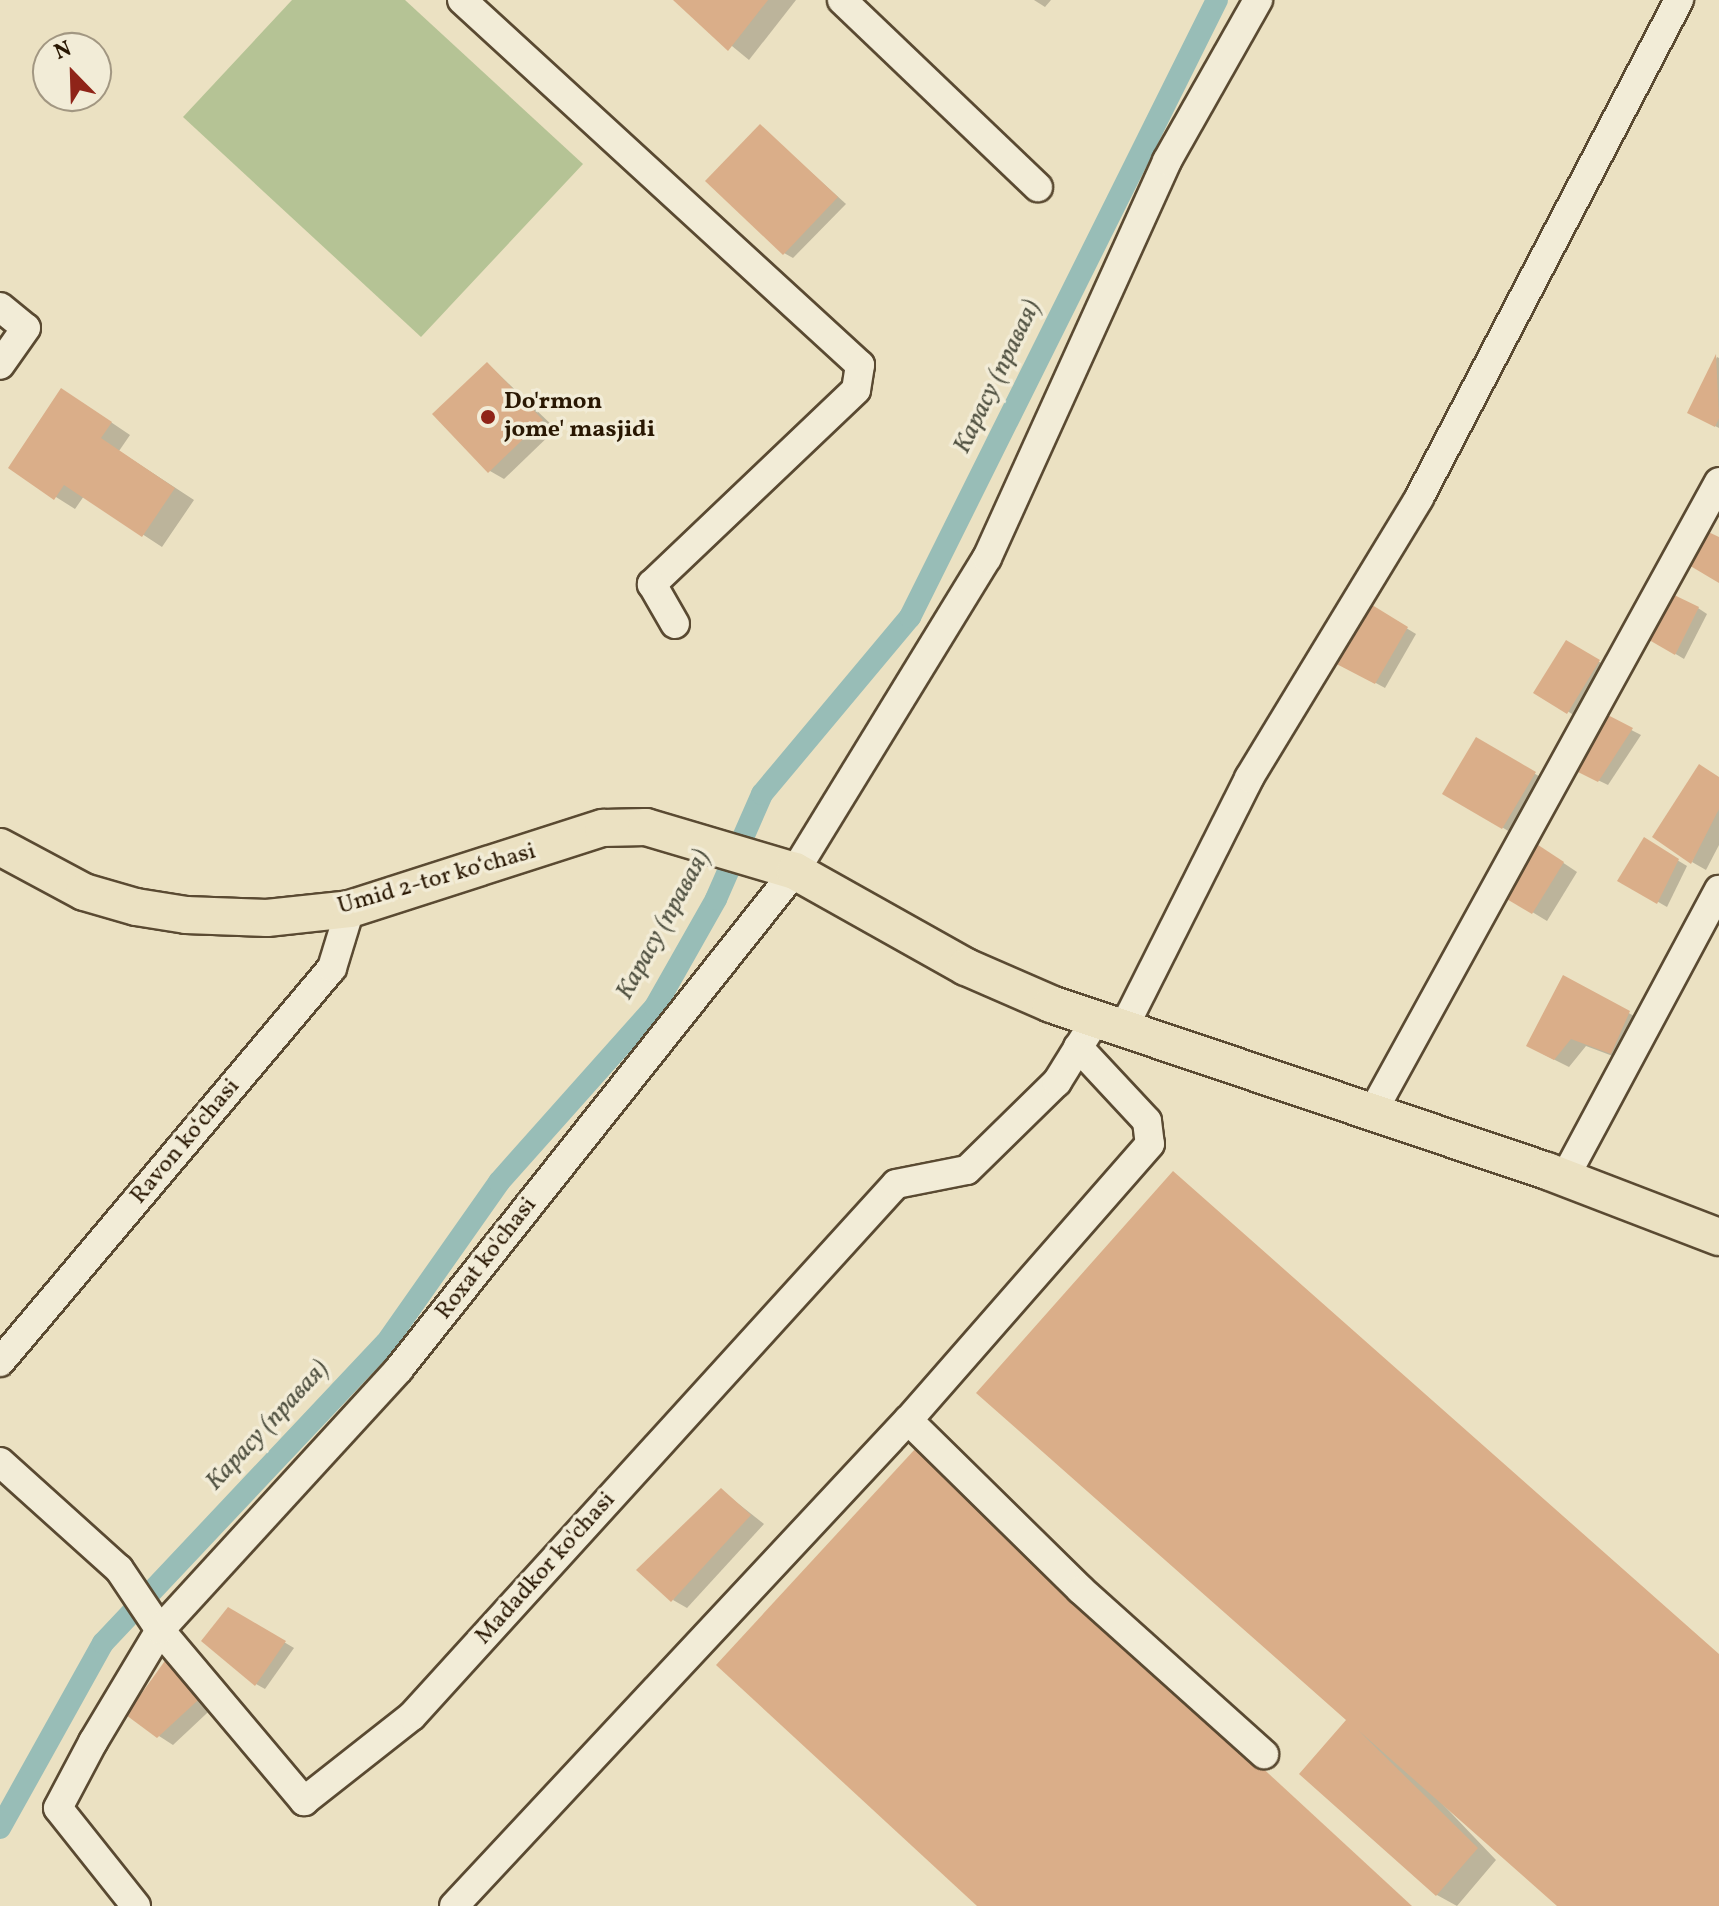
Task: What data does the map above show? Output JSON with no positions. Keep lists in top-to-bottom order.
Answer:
{
  "streets": {
    "main road": ["Umid 2-tor koʻchasi"],
    "street": ["Ravon koʻchasi", "Roxat ko'chasi", "Madadkor ko'chasi"]
  },
  "crossings": [
    ["Umid 2-tor koʻchasi", "Ravon koʻchasi"],
    ["Umid 2-tor koʻchasi", "Roxat ko'chasi"],
    ["Umid 2-tor koʻchasi", "Madadkor ko'chasi"],
    ["Roxat ko'chasi", "Madadkor ko'chasi"]
  ],
  "water": ["Карасу (правая)"],
  "places": ["Do'rmon jome' masjidi"],
  "north": "top left"
}
